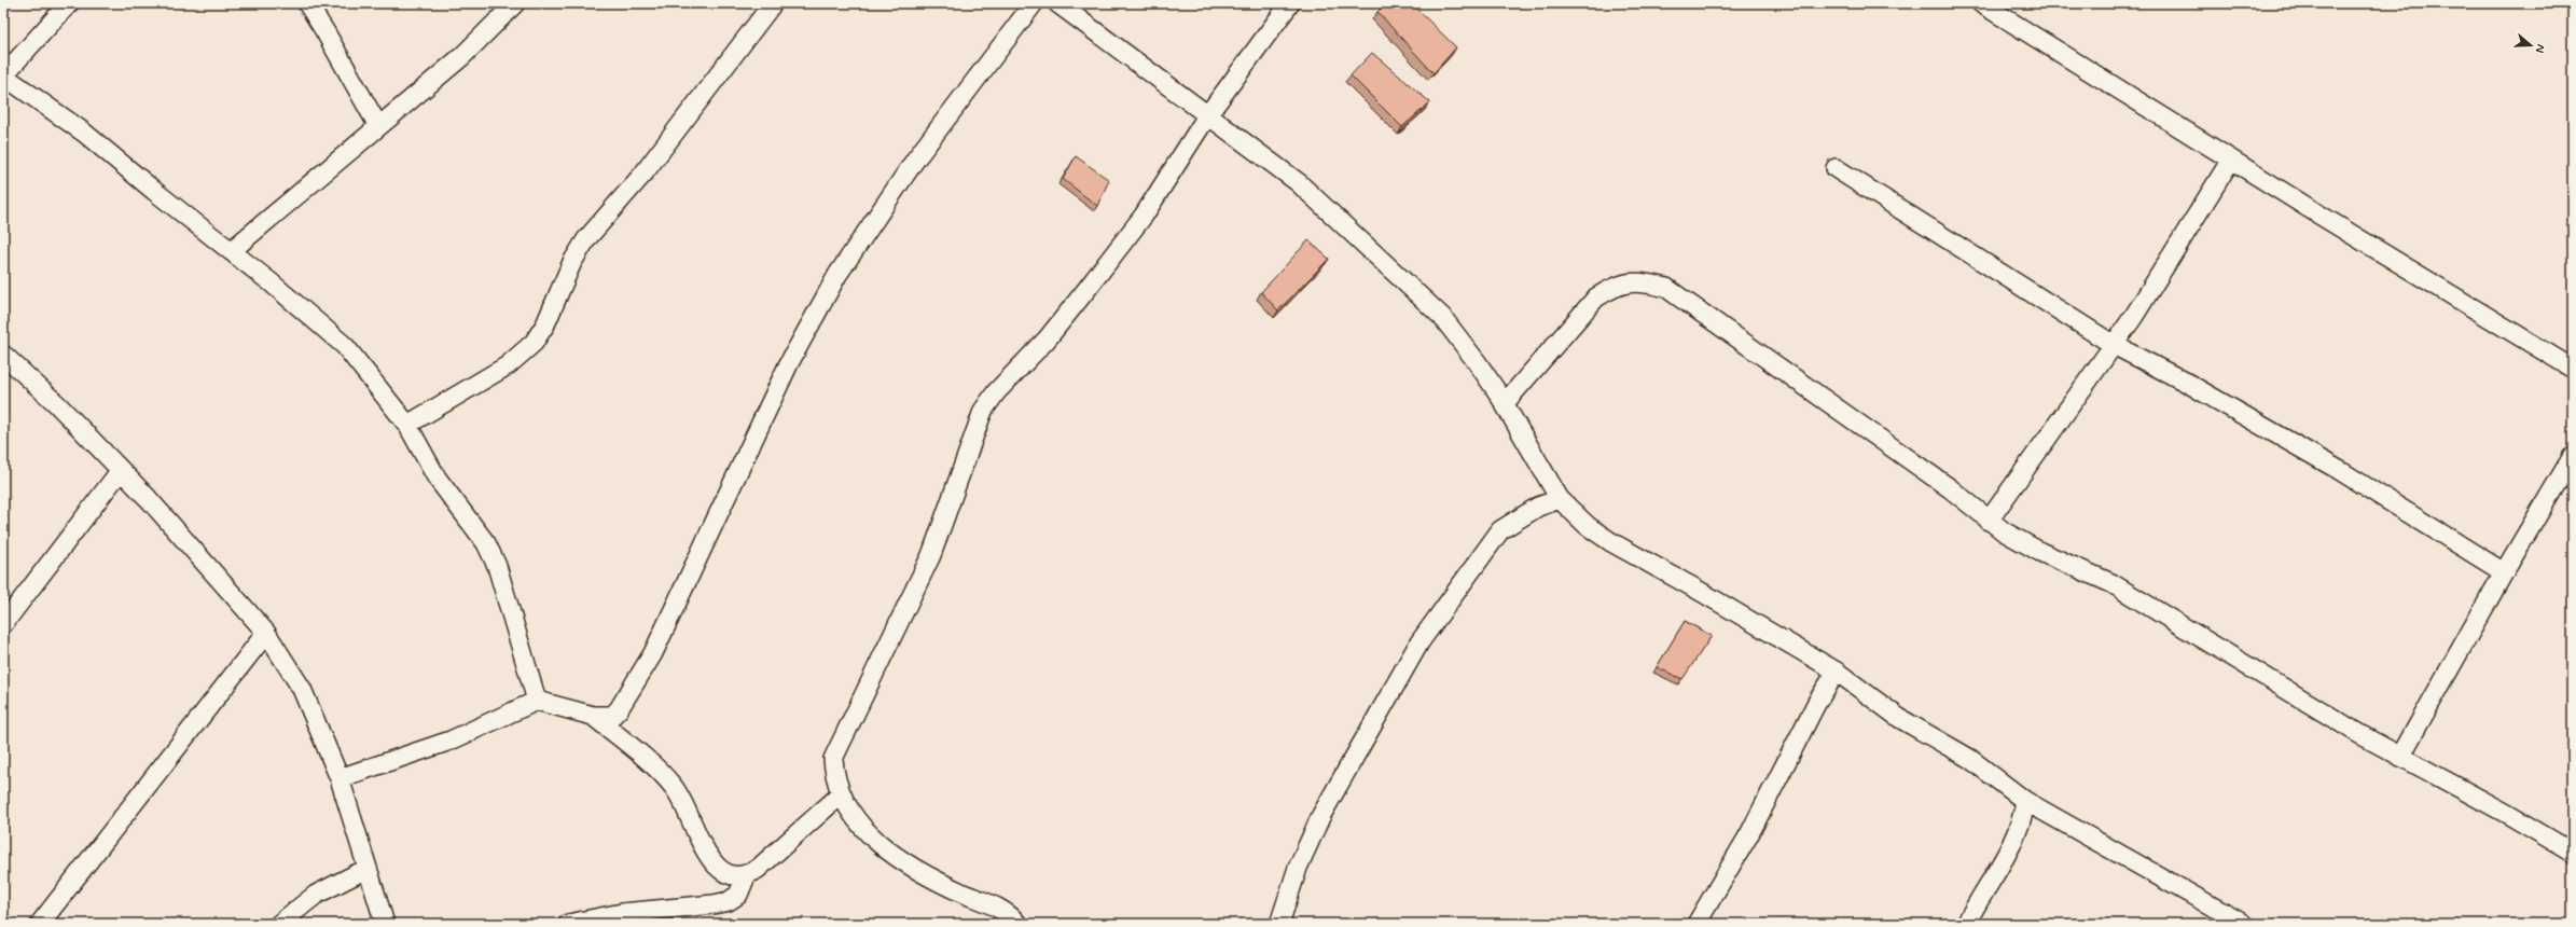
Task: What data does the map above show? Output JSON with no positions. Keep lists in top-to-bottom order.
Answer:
{
  "north": "right"
}
